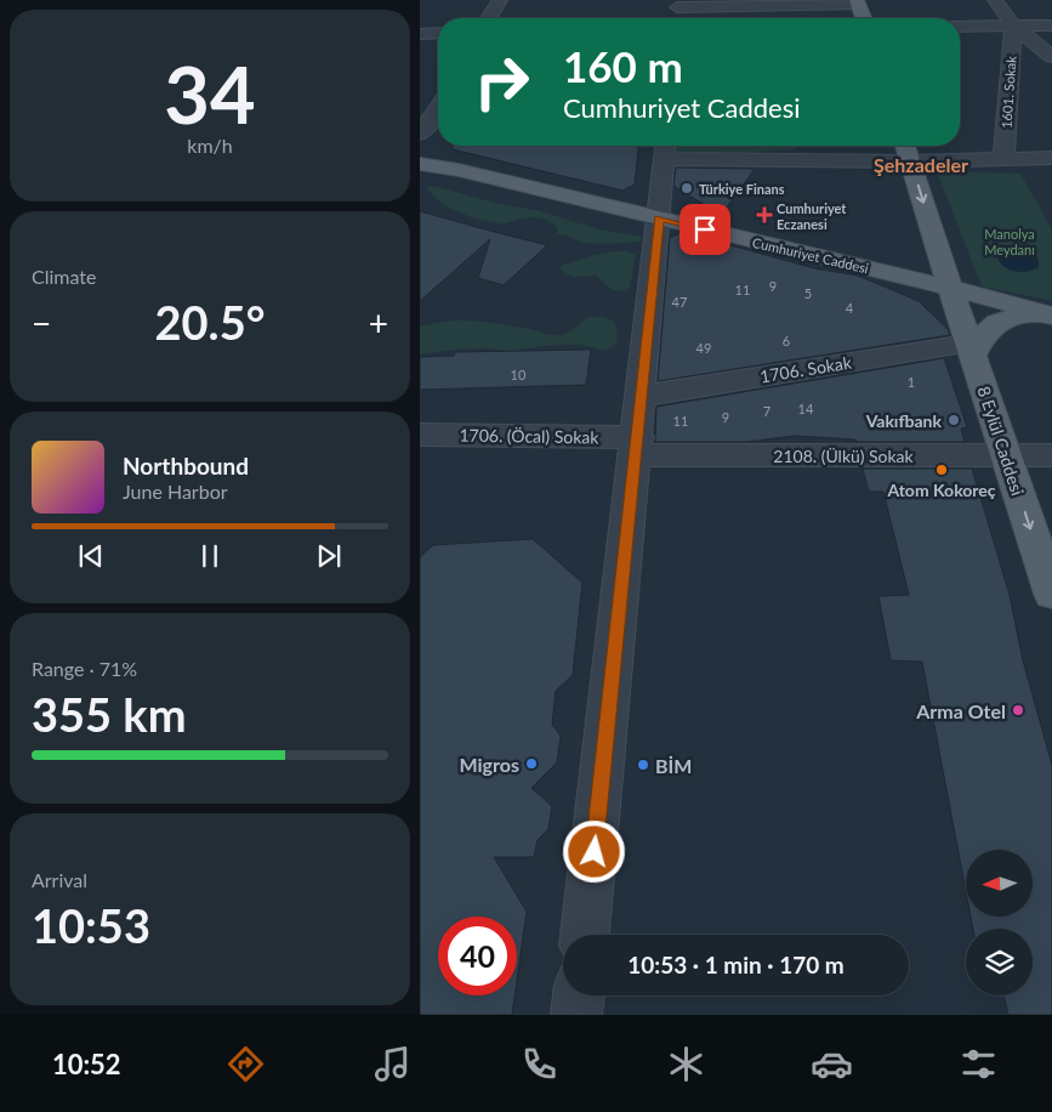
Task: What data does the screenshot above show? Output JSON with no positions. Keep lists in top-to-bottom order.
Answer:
{
  "streets": {
    "main road": ["Cumhuriyet Caddesi", "8 Eylül Caddesi"],
    "street": [
      "1601. Sokak",
      "1706. Sokak",
      "1706. (Öcal) Sokak",
      "2108. (Ülkü) Sokak"
    ]
  },
  "crossings": [
    ["Cumhuriyet Caddesi", "8 Eylül Caddesi"],
    ["1706. Sokak", "8 Eylül Caddesi"],
    ["1706. (Öcal) Sokak", "2108. (Ülkü) Sokak"],
    ["8 Eylül Caddesi", "2108. (Ülkü) Sokak"]
  ],
  "one_way": ["8 Eylül Caddesi"],
  "districts": ["Şehzadeler"],
  "parks": ["Manolya Meydanı"],
  "places": {
    "other": [
      "Türkiye Finans",
      "Vakıfbank",
      "Atom Kokoreç",
      "Arma Otel",
      "Migros",
      "BİM"
    ],
    "health": ["Cumhuriyet Eczanesi"]
  },
  "house_numbers": [
    "9",
    "11",
    "5",
    "47",
    "4",
    "6",
    "49",
    "10",
    "1",
    "14",
    "7",
    "9",
    "11"
  ],
  "north": "left",
  "page": {
    "tile": [
      ["34", "km/h"],
      "Climate",
      ["Range · 71%", "355 km"],
      ["Arrival", "10:53"]
    ],
    "turn": ["160 m", "Cumhuriyet Caddesi"],
    "heat": ["−", "20.5°", "+"],
    "song": ["Northbound", "June Harbor"],
    "limit": "40",
    "trip": "10:53 · 1 min · 170 m",
    "tabs": "10:52"
  }
}
